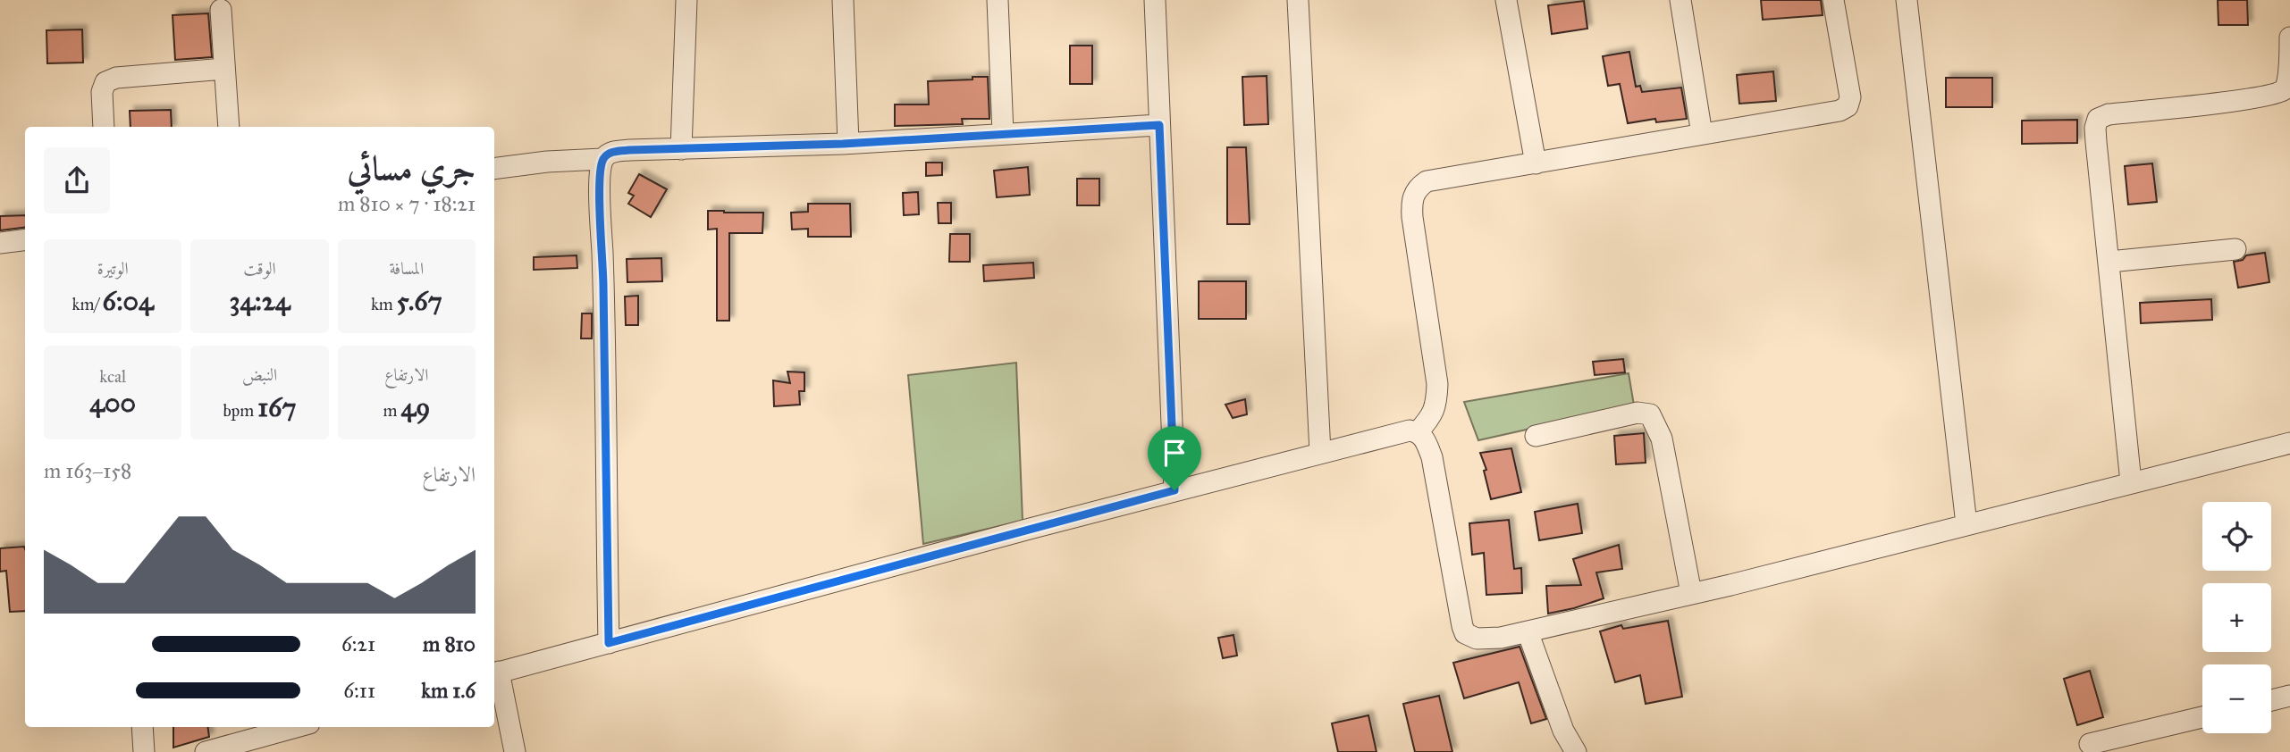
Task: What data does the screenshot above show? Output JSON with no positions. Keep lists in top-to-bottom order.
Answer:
{
  "page": {
    "heading": ["جري مسائي", "18:21 · 7 × 810 m"],
    "stats": [
      ["المسافة", "5.67 km"],
      ["الوقت", "34:24"],
      ["الوتيرة", "6:04 /km"],
      ["الارتفاع", "49 m"],
      ["النبض", "167 bpm"],
      ["kcal", "400"]
    ],
    "chart": ["الارتفاع", "158–163 m"],
    "map_buttons": ["+", "−"],
    "list": [
      {
        "name": "810 m",
        "note": "6:21"
      },
      {
        "name": "1.6 km",
        "note": "6:11"
      }
    ]
  }
}
